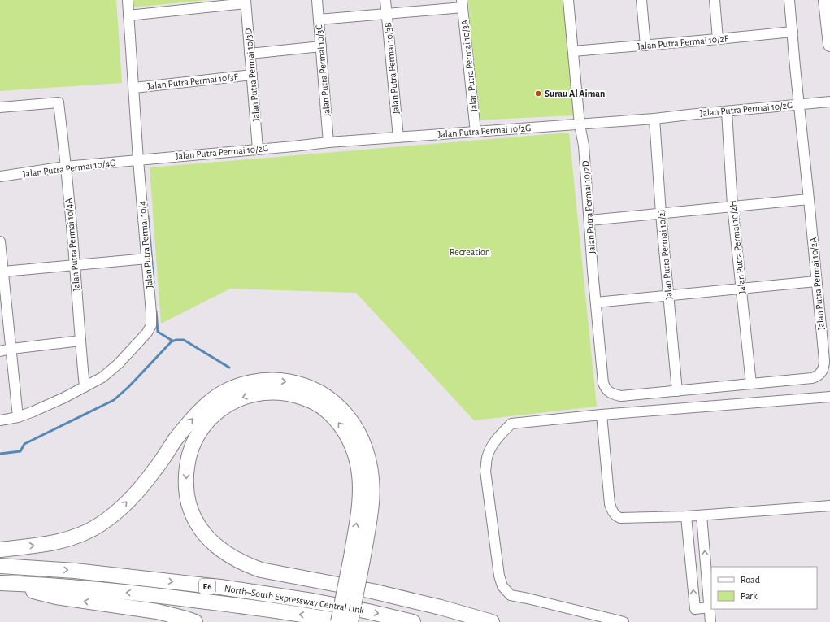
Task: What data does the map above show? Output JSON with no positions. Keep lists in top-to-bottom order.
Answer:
{
  "streets": {
    "highway": ["E6", "North–South Expressway Central Link"],
    "street": [
      "Jalan Putra Permai 10/2F",
      "Jalan Putra Permai 10/3A",
      "Jalan Putra Permai 10/3B",
      "Jalan Putra Permai 10/3C",
      "Jalan Putra Permai 10/3D",
      "Jalan Putra Permai 10/3F",
      "Jalan Putra Permai 10/2G",
      "Jalan Putra Permai 10/4G",
      "Jalan Putra Permai 10/2D",
      "Jalan Putra Permai 10/4A",
      "Jalan Putra Permai 10/4",
      "Jalan Putra Permai 10/2H",
      "Jalan Putra Permai 10/2J",
      "Jalan Putra Permai 10/2A"
    ]
  },
  "crossings": [
    ["Jalan Putra Permai 10/2F", "Jalan Putra Permai 10/2D"],
    ["Jalan Putra Permai 10/2F", "Jalan Putra Permai 10/2A"],
    ["Jalan Putra Permai 10/3A", "Jalan Putra Permai 10/2G"],
    ["Jalan Putra Permai 10/3B", "Jalan Putra Permai 10/2G"],
    ["Jalan Putra Permai 10/3C", "Jalan Putra Permai 10/2G"],
    ["Jalan Putra Permai 10/3D", "Jalan Putra Permai 10/3F"],
    ["Jalan Putra Permai 10/3D", "Jalan Putra Permai 10/2G"],
    ["Jalan Putra Permai 10/3F", "Jalan Putra Permai 10/4"],
    ["Jalan Putra Permai 10/2G", "Jalan Putra Permai 10/4G"],
    ["Jalan Putra Permai 10/2G", "Jalan Putra Permai 10/2D"],
    ["Jalan Putra Permai 10/2G", "Jalan Putra Permai 10/4"],
    ["Jalan Putra Permai 10/2G", "Jalan Putra Permai 10/2H"],
    ["Jalan Putra Permai 10/2G", "Jalan Putra Permai 10/2J"],
    ["Jalan Putra Permai 10/2G", "Jalan Putra Permai 10/2A"],
    ["Jalan Putra Permai 10/4G", "Jalan Putra Permai 10/4A"],
    ["Jalan Putra Permai 10/4G", "Jalan Putra Permai 10/4"],
    ["Jalan Putra Permai 10/2D", "Jalan Putra Permai 10/2A"],
    ["Jalan Putra Permai 10/4A", "Jalan Putra Permai 10/4"],
    ["Jalan Putra Permai 10/2H", "Jalan Putra Permai 10/2A"],
    ["Jalan Putra Permai 10/2J", "Jalan Putra Permai 10/2A"]
  ],
  "parks": ["Recreation"],
  "places": ["Surau Al Aiman"],
  "legend": ["Road", "Park"]
}
